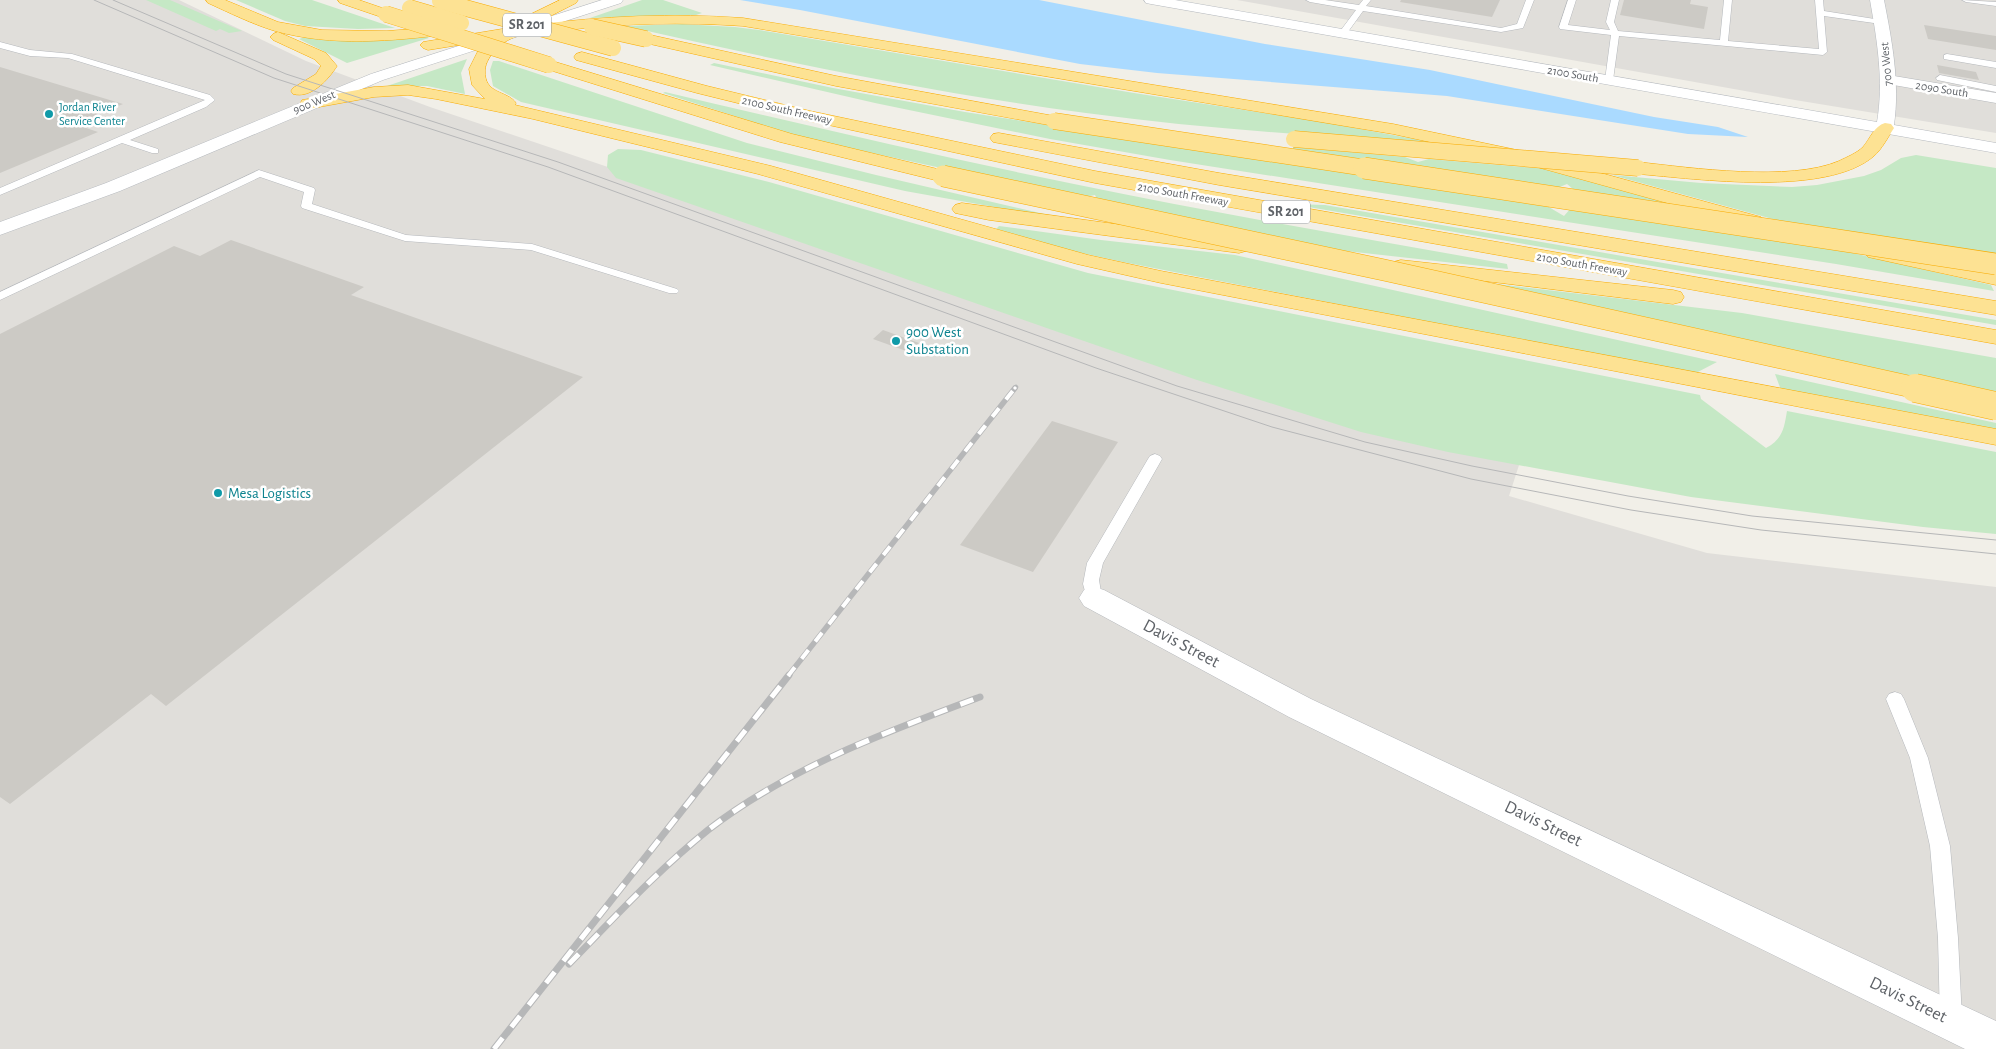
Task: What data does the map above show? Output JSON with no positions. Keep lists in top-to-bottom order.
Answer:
{
  "streets": {
    "highway": ["SR 201", "2100 South Freeway"],
    "main road": [
      "700 West",
      "2100 South",
      "2090 South",
      "900 West",
      "Davis Street"
    ]
  },
  "crossings": [
    ["700 West", "2100 South"],
    ["700 West", "2090 South"]
  ],
  "places": ["Jordan River Service Center", "900 West Substation", "Mesa Logistics"]
}
